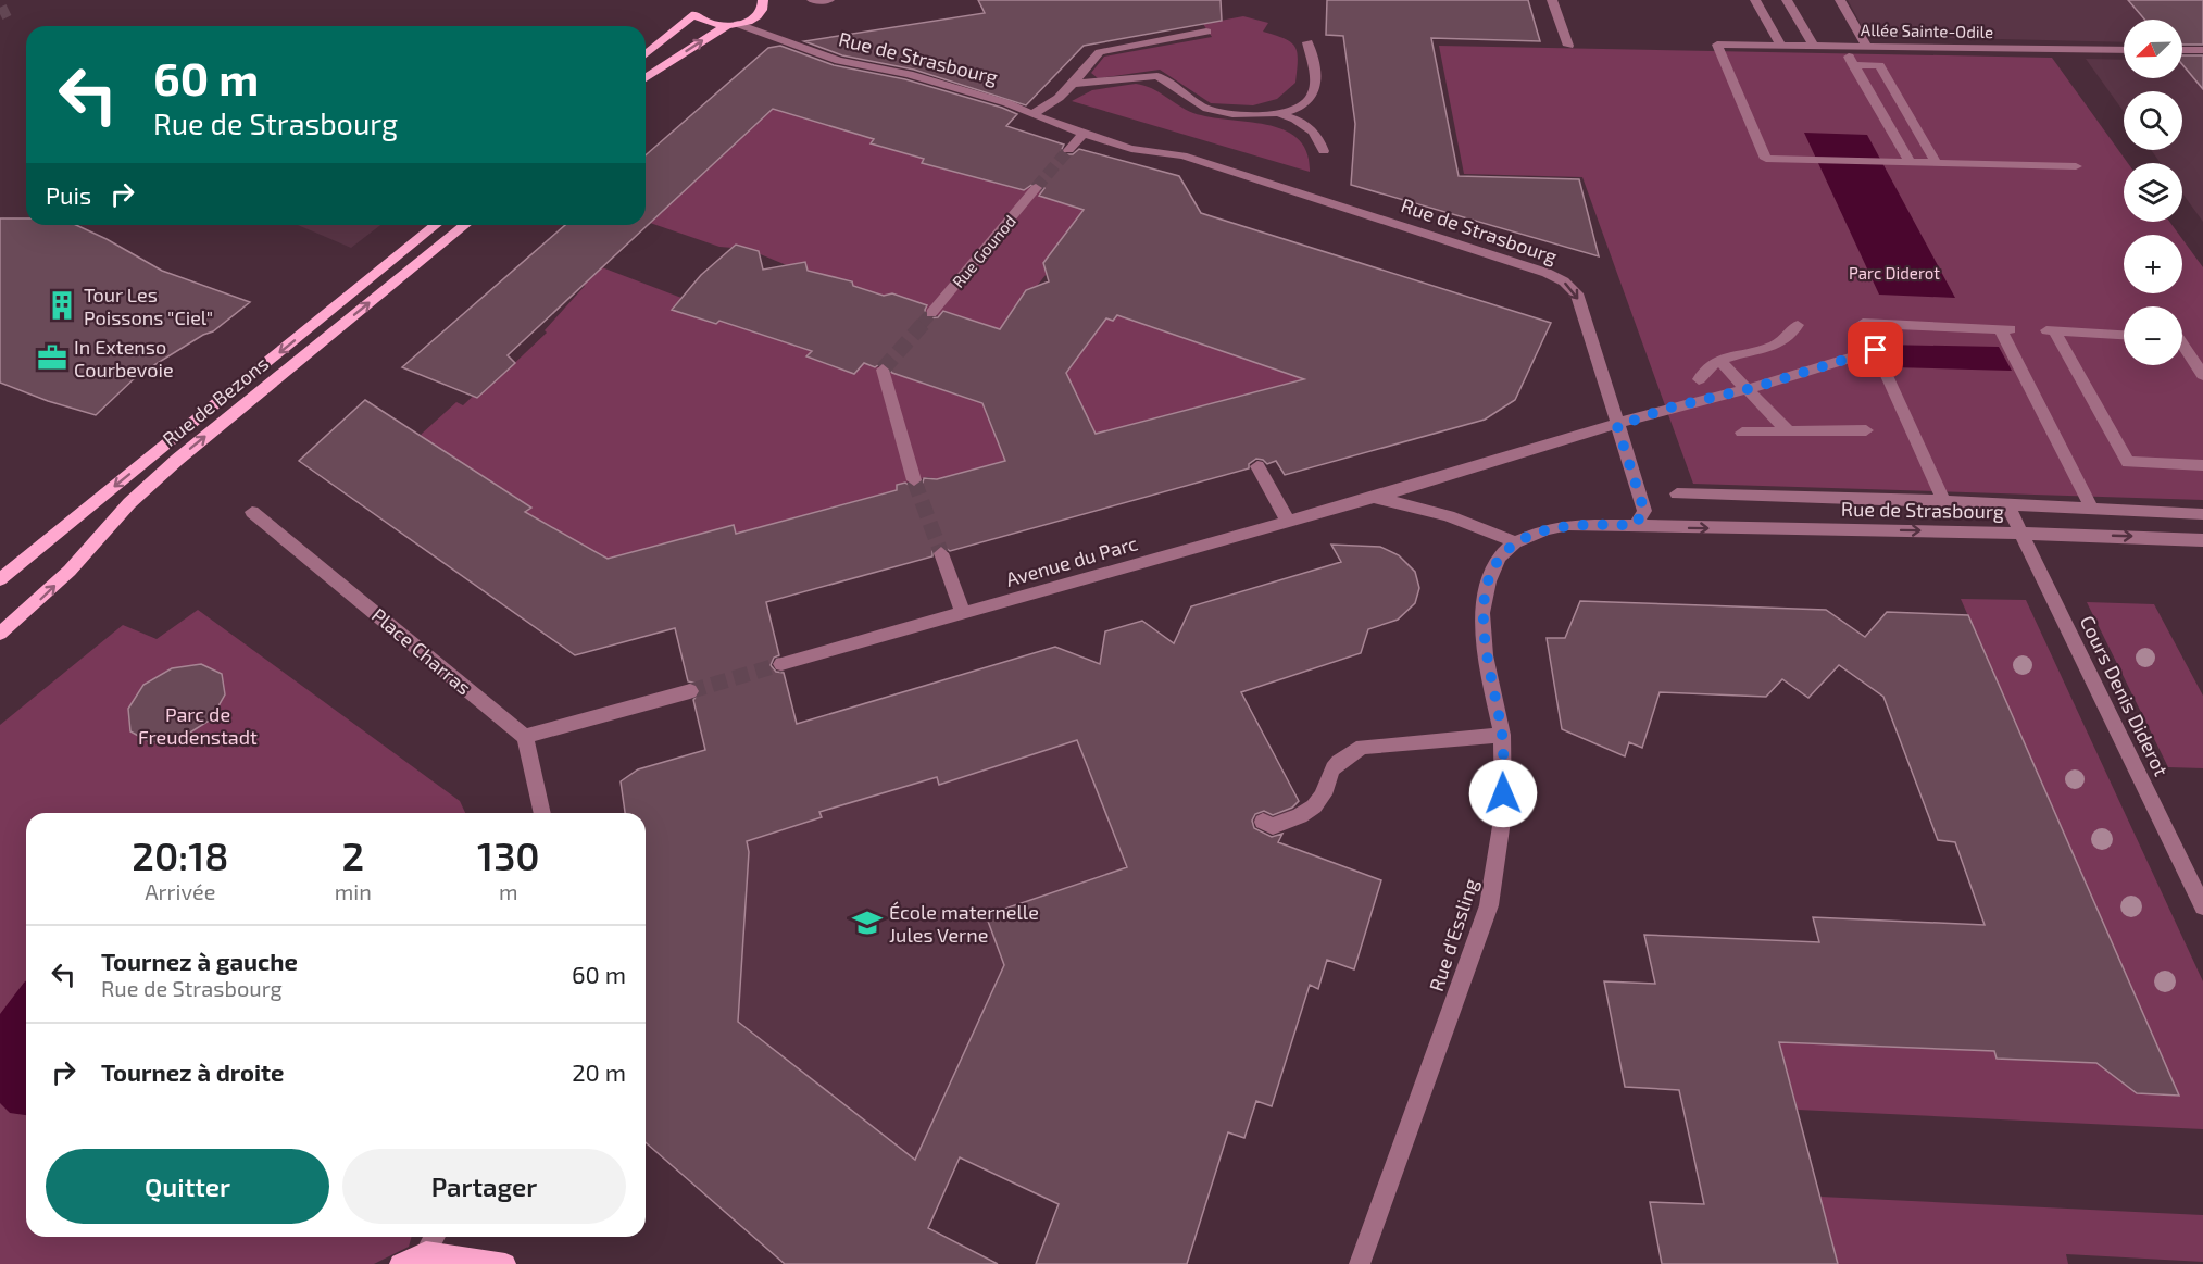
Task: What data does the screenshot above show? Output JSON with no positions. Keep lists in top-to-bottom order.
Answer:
{
  "streets": {
    "main road": ["Rue de Bezons"],
    "street": [
      "Allée Sainte-Odile",
      "Rue de Strasbourg",
      "Rue Gounod",
      "Avenue du Parc",
      "Place Charras",
      "Cours Denis Diderot",
      "Rue d'Essling"
    ]
  },
  "crossings": [
    ["Rue de Strasbourg", "Avenue du Parc"],
    ["Rue de Strasbourg", "Cours Denis Diderot"],
    ["Rue de Strasbourg", "Rue d'Essling"],
    ["Avenue du Parc", "Rue d'Essling"]
  ],
  "parks": ["Parc Diderot", "Parc de Freudenstadt"],
  "places": {
    "building": ["Tour Les Poissons \"Ciel\""],
    "office": ["In Extenso Courbevoie"],
    "school or university": ["École maternelle Jules Verne"]
  },
  "north": "bottom left",
  "page": {
    "map_buttons": ["+", "−"],
    "turn": ["60 m", "Rue de Strasbourg"],
    "then": "Puis",
    "eta": [
      "20:18",
      "Arrivée",
      "2",
      "min",
      "130",
      "m"
    ],
    "list": [
      {
        "name": "Tournez à gauche",
        "note": "Rue de Strasbourg",
        "value": "60 m"
      },
      {
        "name": "Tournez à droite",
        "value": "20 m"
      }
    ],
    "buttons": ["Quitter", "Partager"]
  }
}
